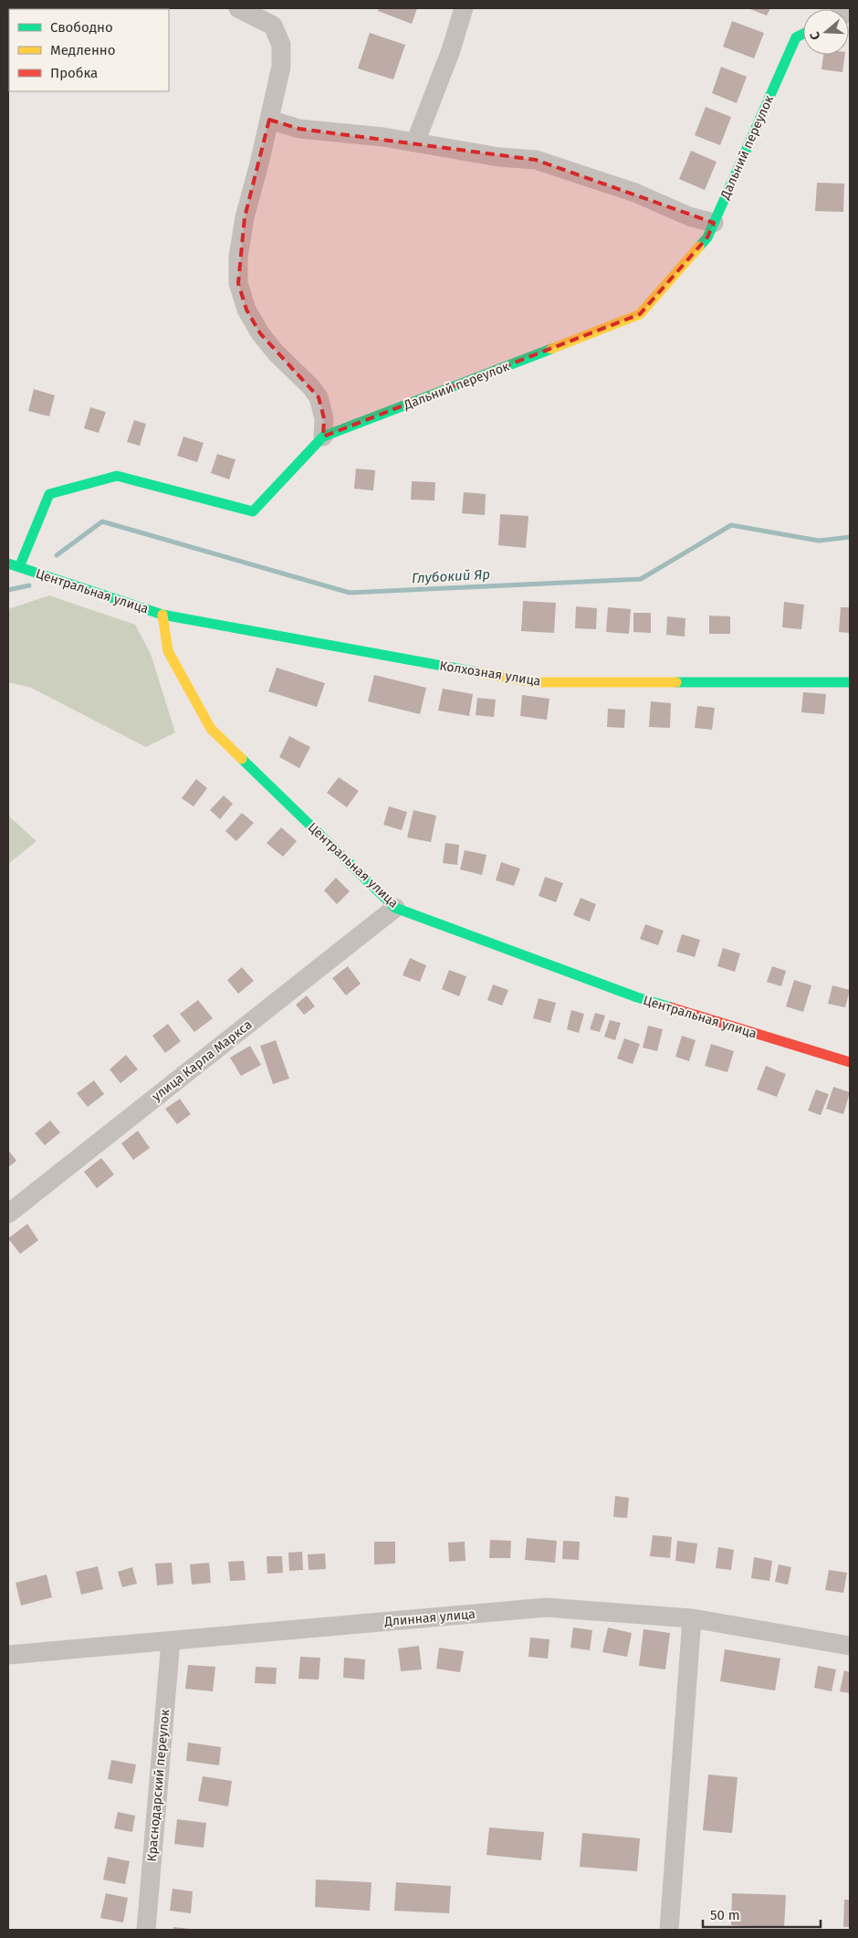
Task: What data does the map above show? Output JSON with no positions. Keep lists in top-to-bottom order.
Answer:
{
  "streets": {
    "street": [
      "Дальний переулок",
      "Центральная улица",
      "Колхозная улица",
      "улица Карла Маркса",
      "Длинная улица",
      "Краснодарский переулок"
    ]
  },
  "crossings": [
    ["Дальний переулок", "Центральная улица"],
    ["Центральная улица", "Колхозная улица"],
    ["Центральная улица", "улица Карла Маркса"],
    ["Длинная улица", "Краснодарский переулок"]
  ],
  "water": ["Глубокий Яр"],
  "legend": ["Свободно", "Медленно", "Пробка"],
  "scale_bar": "50 m",
  "north": "left"
}
